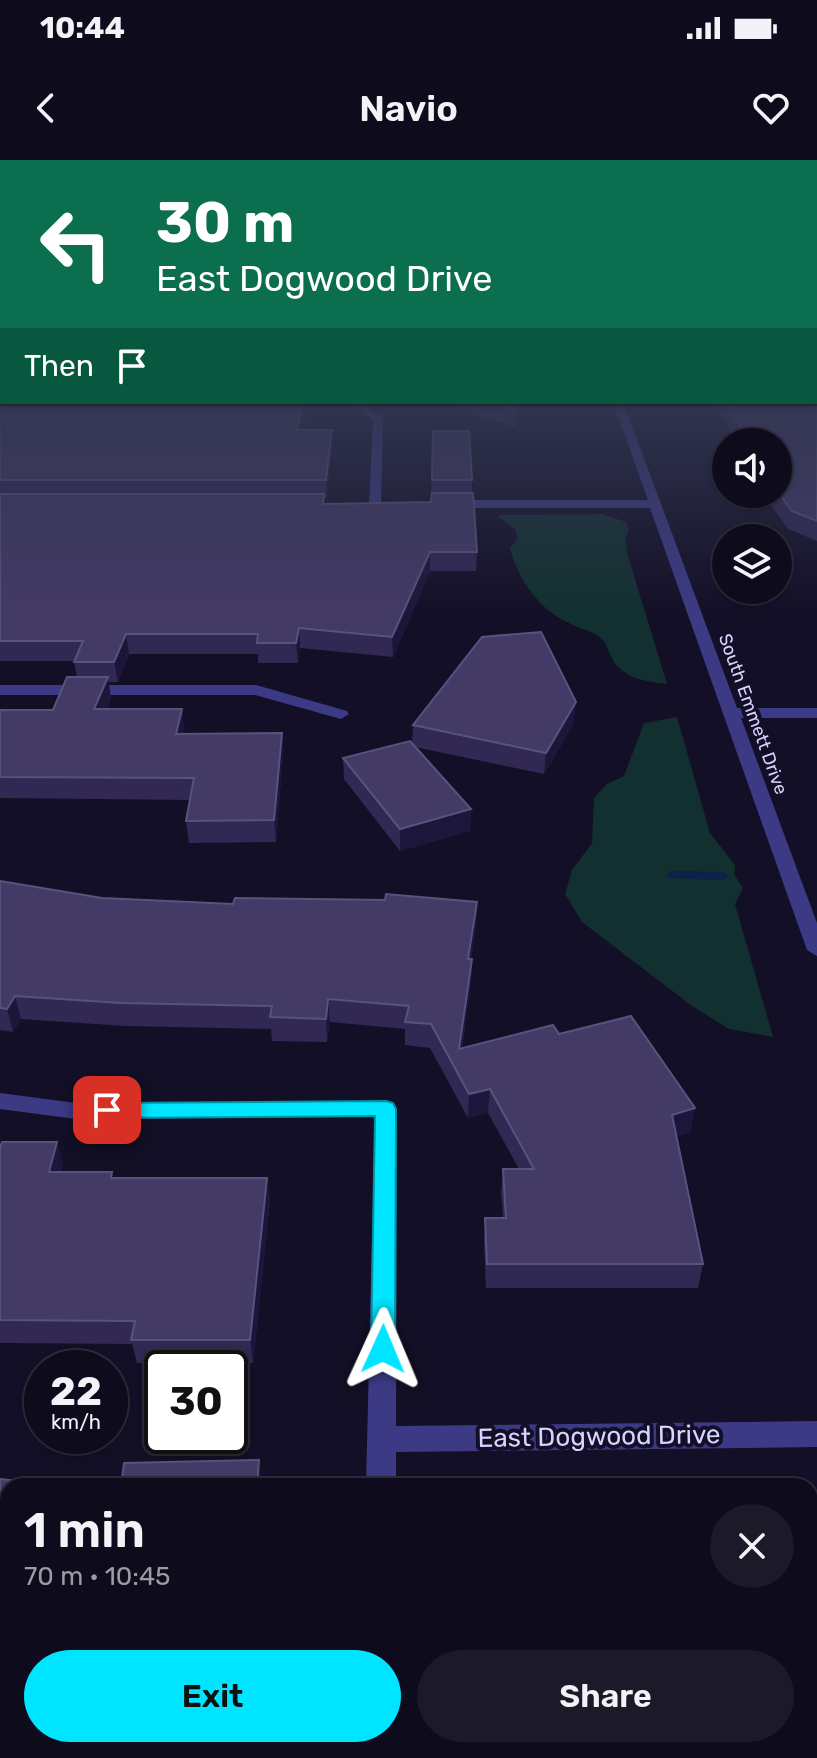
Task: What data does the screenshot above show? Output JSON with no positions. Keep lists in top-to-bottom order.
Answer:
{
  "streets": {
    "street": ["South Emmett Drive", "East Dogwood Drive"]
  },
  "page": {
    "status": "10:44",
    "header": "Navio",
    "turn": ["30 m", "East Dogwood Drive"],
    "then": "Then",
    "speed": "22 km/h",
    "limit": "30",
    "heading": ["1 min", "70 m · 10:45"],
    "buttons": ["Exit", "Share"]
  }
}
